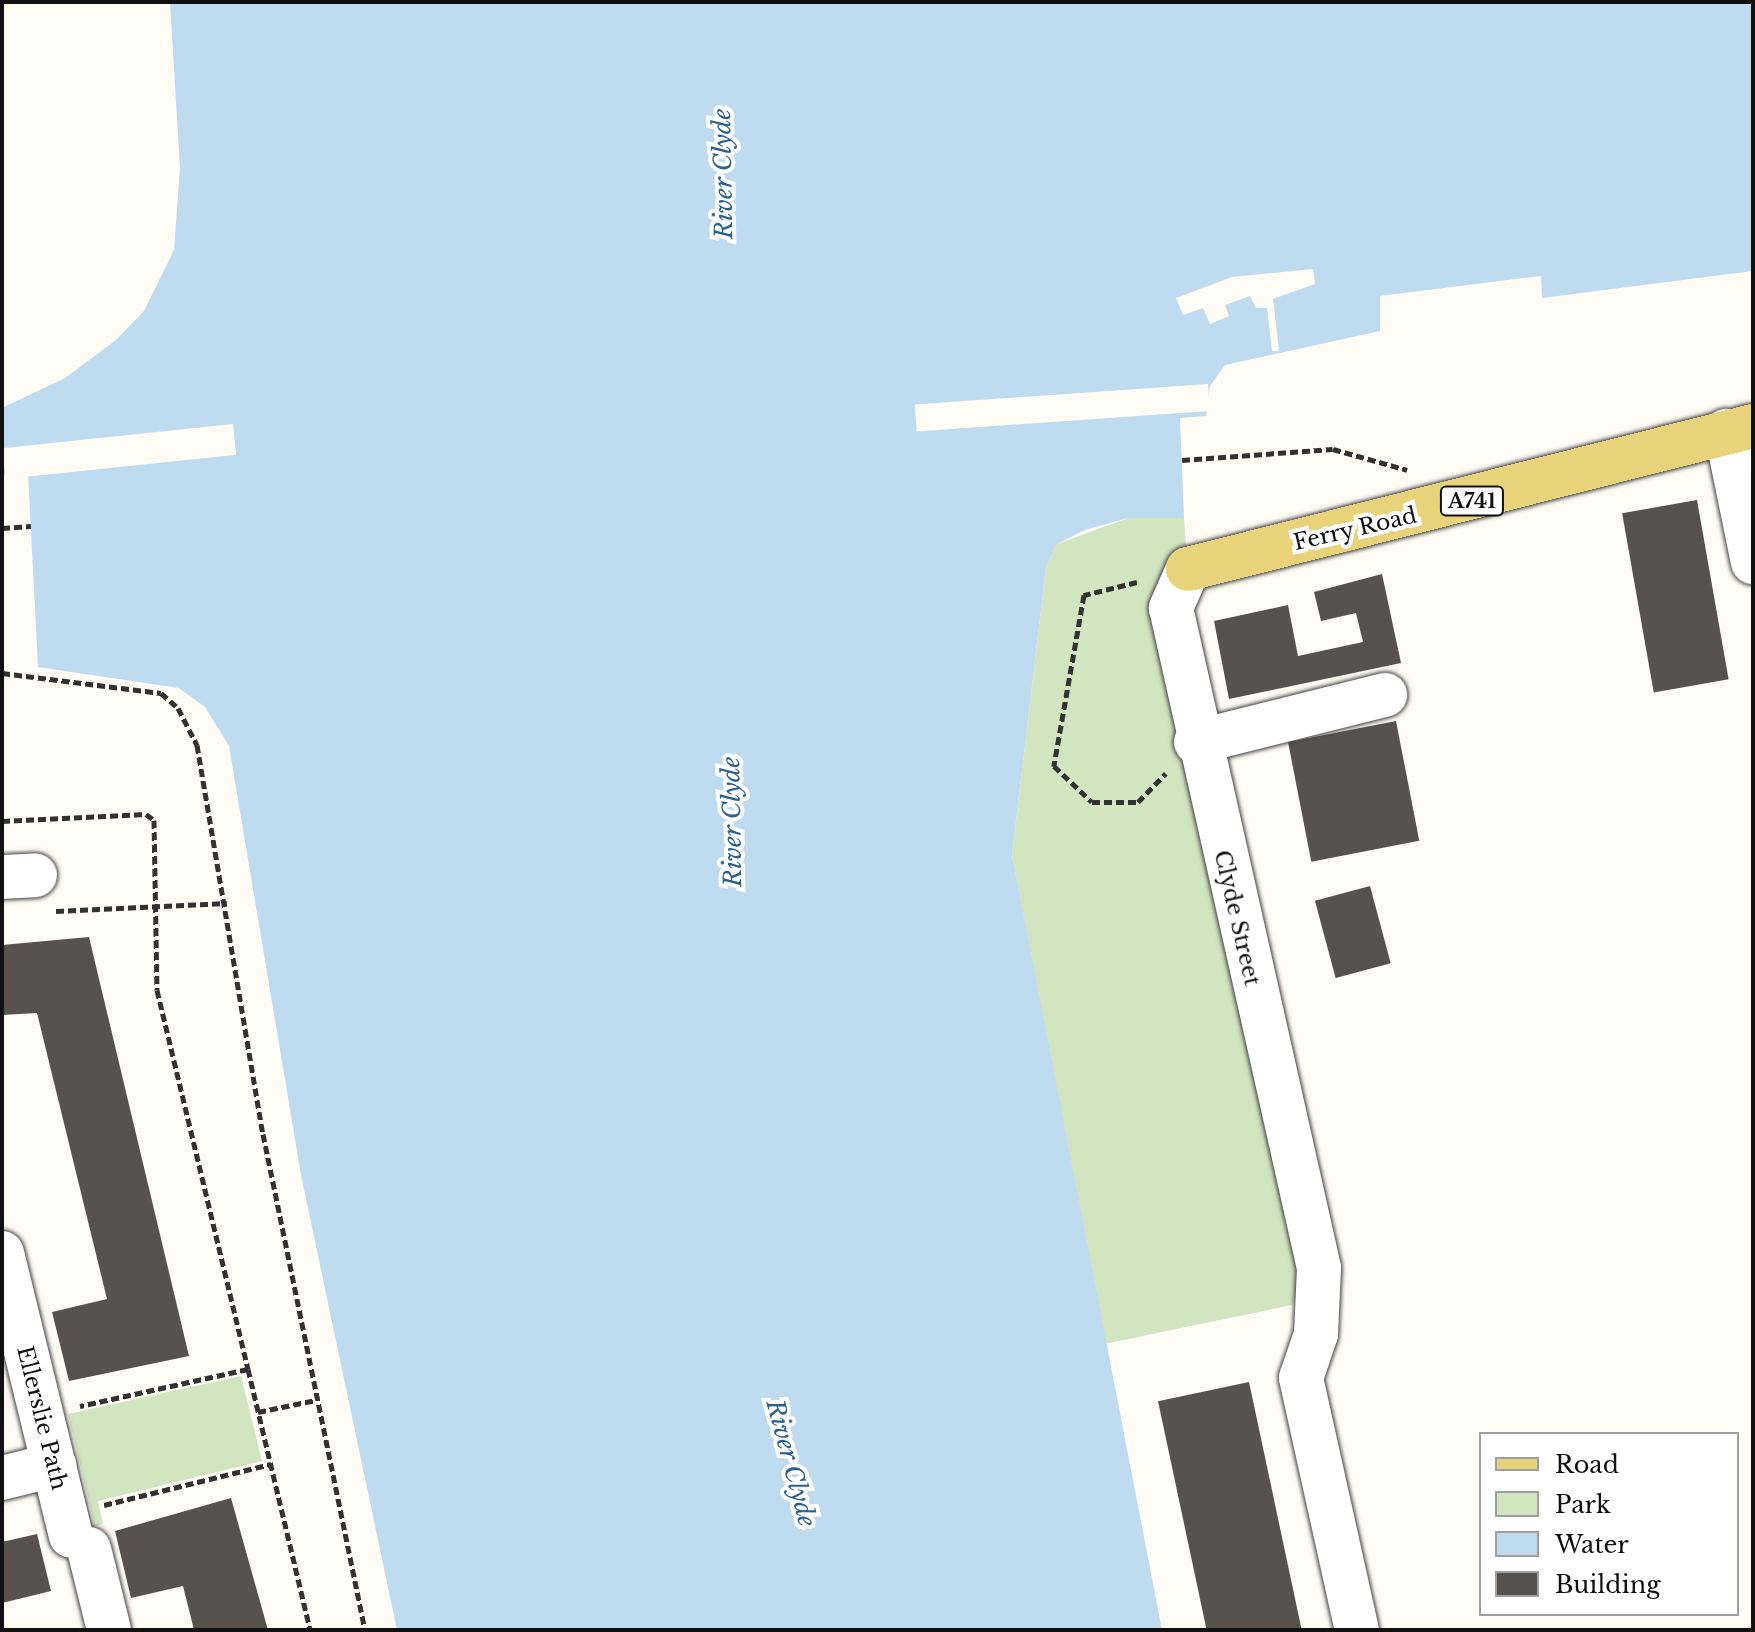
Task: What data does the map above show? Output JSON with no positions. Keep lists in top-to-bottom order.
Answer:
{
  "streets": {
    "main road": ["A741", "Ferry Road"],
    "street": ["Clyde Street", "Ellerslie Path"]
  },
  "crossings": [
    ["Ferry Road", "Clyde Street"]
  ],
  "water": ["River Clyde"],
  "legend": [
    "Road",
    "Park",
    "Water",
    "Building"
  ]
}
